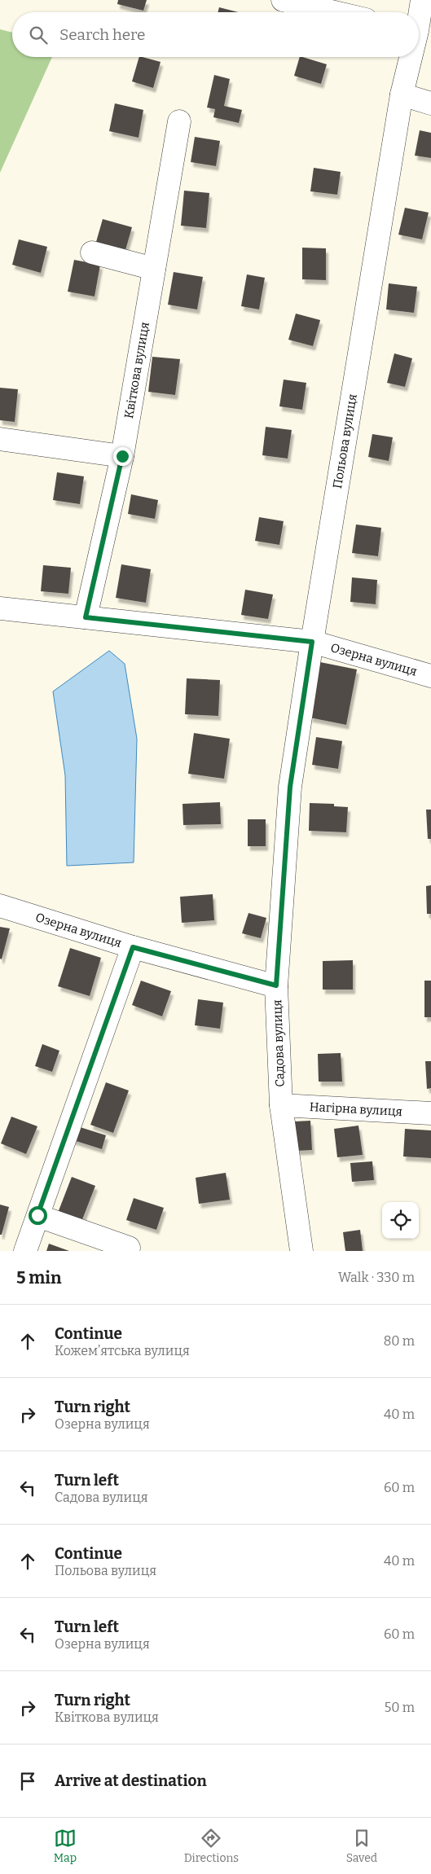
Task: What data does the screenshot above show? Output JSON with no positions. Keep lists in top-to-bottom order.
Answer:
{
  "streets": {
    "street": [
      "Квіткова вулиця",
      "Польова вулиця",
      "Озерна вулиця",
      "Садова вулиця",
      "Нагірна вулиця"
    ]
  },
  "crossings": [
    ["Квіткова вулиця", "Озерна вулиця"],
    ["Польова вулиця", "Озерна вулиця"],
    ["Польова вулиця", "Садова вулиця"],
    ["Озерна вулиця", "Садова вулиця"],
    ["Садова вулиця", "Нагірна вулиця"]
  ],
  "page": {
    "search": "Search here",
    "heading": ["5 min", "Walk · 330 m"],
    "list": [
      ["Continue", "Кожемʼятська вулиця", "80 m"],
      ["Turn right", "Озерна вулиця", "40 m"],
      ["Turn left", "Садова вулиця", "60 m"],
      ["Continue", "Польова вулиця", "40 m"],
      ["Turn left", "Озерна вулиця", "60 m"],
      ["Turn right", "Квіткова вулиця", "50 m"],
      "Arrive at destination"
    ],
    "nav": ["Map", "Directions", "Saved"]
  }
}
